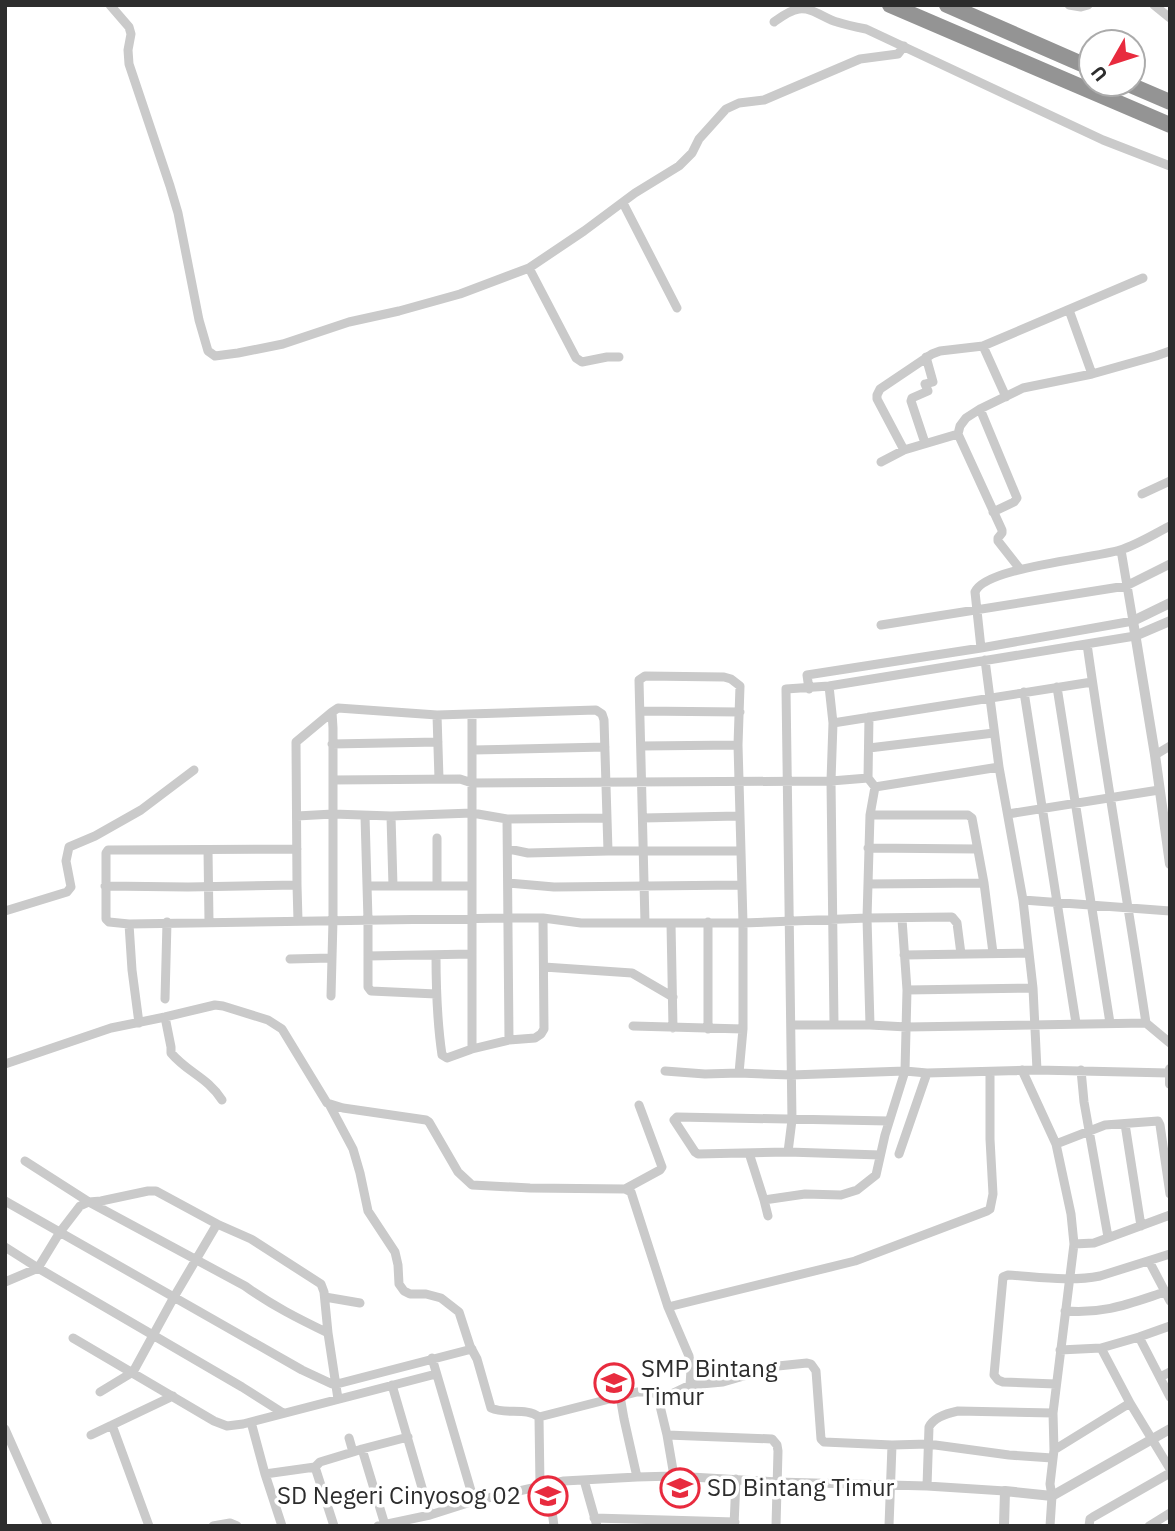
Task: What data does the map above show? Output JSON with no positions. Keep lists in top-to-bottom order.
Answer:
{
  "places": {
    "school or university": ["SMP Bintang Timur", "SD Bintang Timur", "SD Negeri Cinyosog 02"]
  },
  "north": "bottom left"
}
